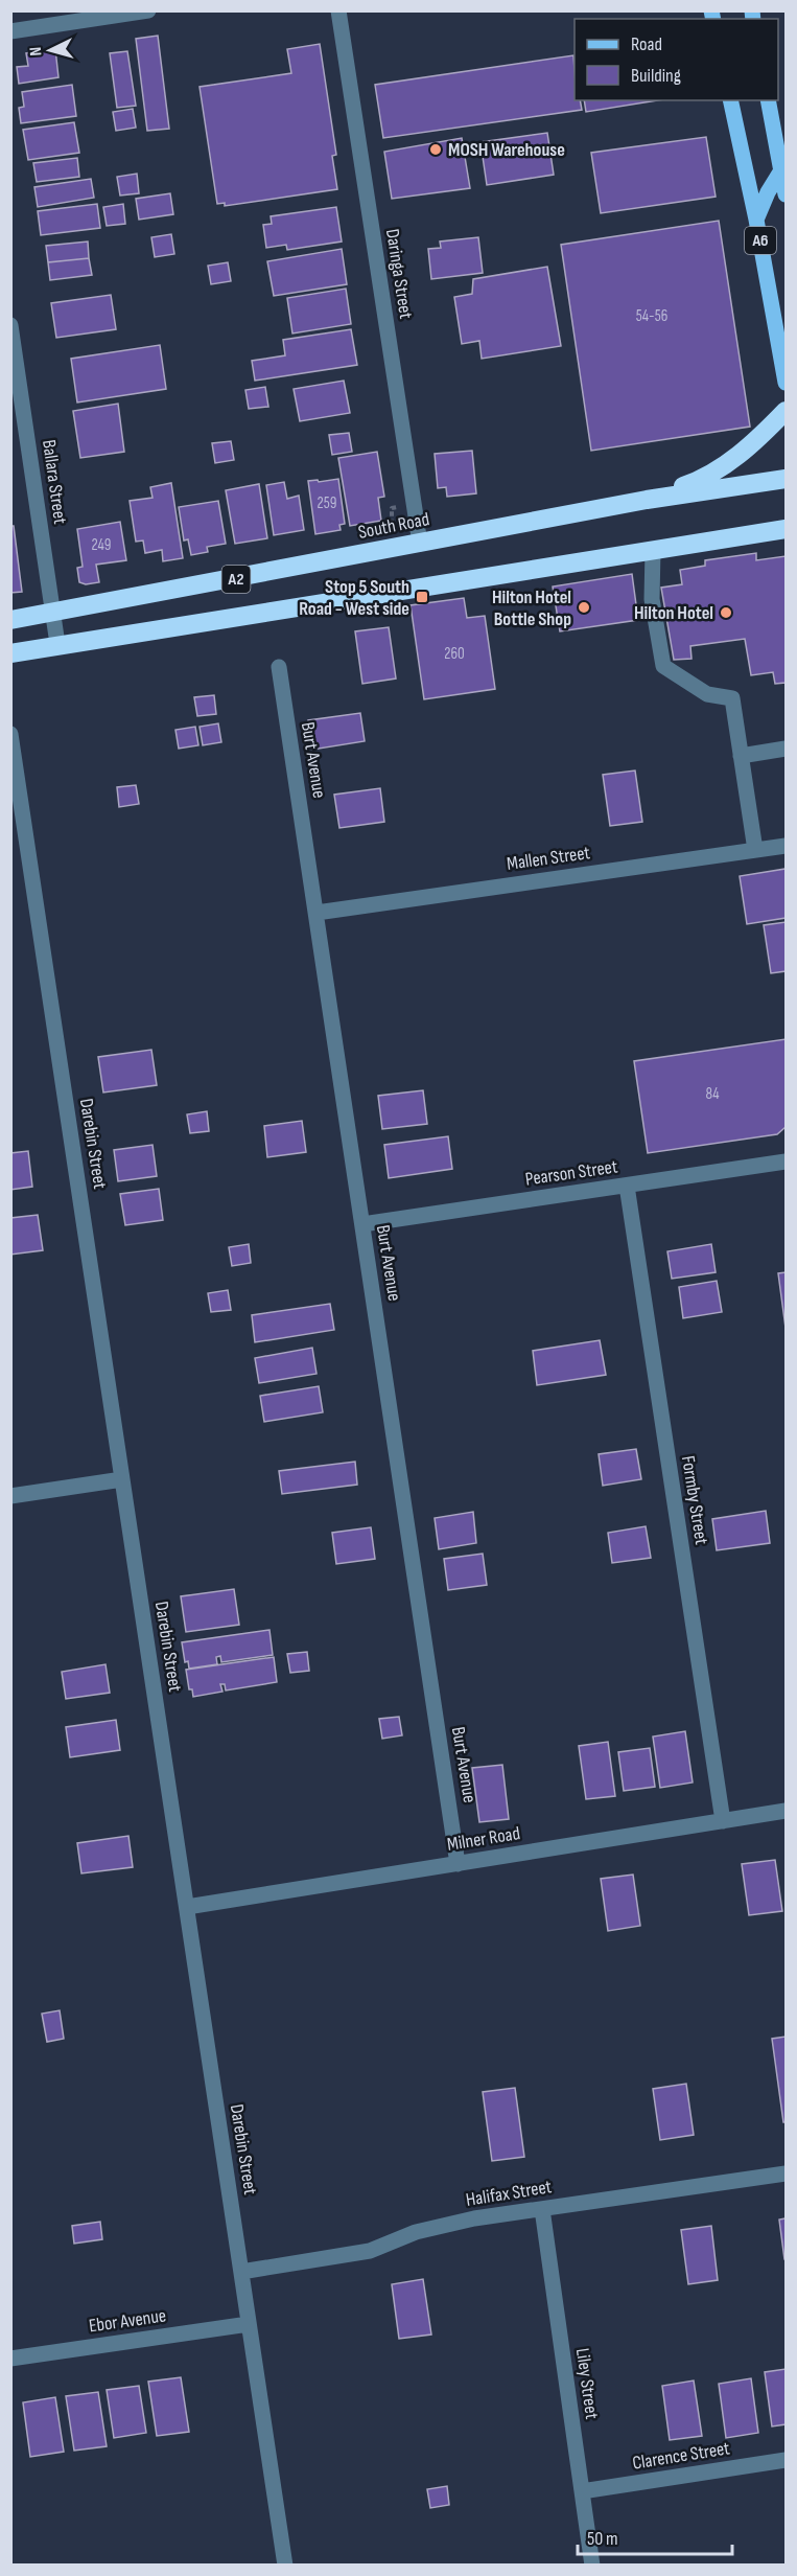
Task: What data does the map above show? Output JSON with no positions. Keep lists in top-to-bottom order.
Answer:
{
  "streets": {
    "highway": ["South Road", "A2"],
    "main road": ["A6"],
    "street": [
      "Daringa Street",
      "Ballara Street",
      "Burt Avenue",
      "Mallen Street",
      "Darebin Street",
      "Pearson Street",
      "Formby Street",
      "Milner Road",
      "Halifax Street",
      "Ebor Avenue",
      "Liley Street",
      "Clarence Street"
    ]
  },
  "crossings": [
    ["Daringa Street", "South Road"],
    ["Ballara Street", "South Road"],
    ["Ballara Street", "A2"],
    ["Burt Avenue", "Mallen Street"],
    ["Burt Avenue", "Pearson Street"],
    ["Burt Avenue", "Milner Road"],
    ["Darebin Street", "Milner Road"],
    ["Darebin Street", "Halifax Street"],
    ["Darebin Street", "Ebor Avenue"],
    ["Pearson Street", "Formby Street"],
    ["Formby Street", "Milner Road"],
    ["Halifax Street", "Liley Street"],
    ["Liley Street", "Clarence Street"]
  ],
  "places": {
    "other": ["MOSH Warehouse", "Hilton Hotel Bottle Shop", "Hilton Hotel"],
    "transit": ["Stop 5 South Road - West side"]
  },
  "house_numbers": [
    "54-56",
    "259",
    "249",
    "260",
    "84"
  ],
  "legend": ["Road", "Building"],
  "scale_bar": "50 m",
  "north": "left"
}
